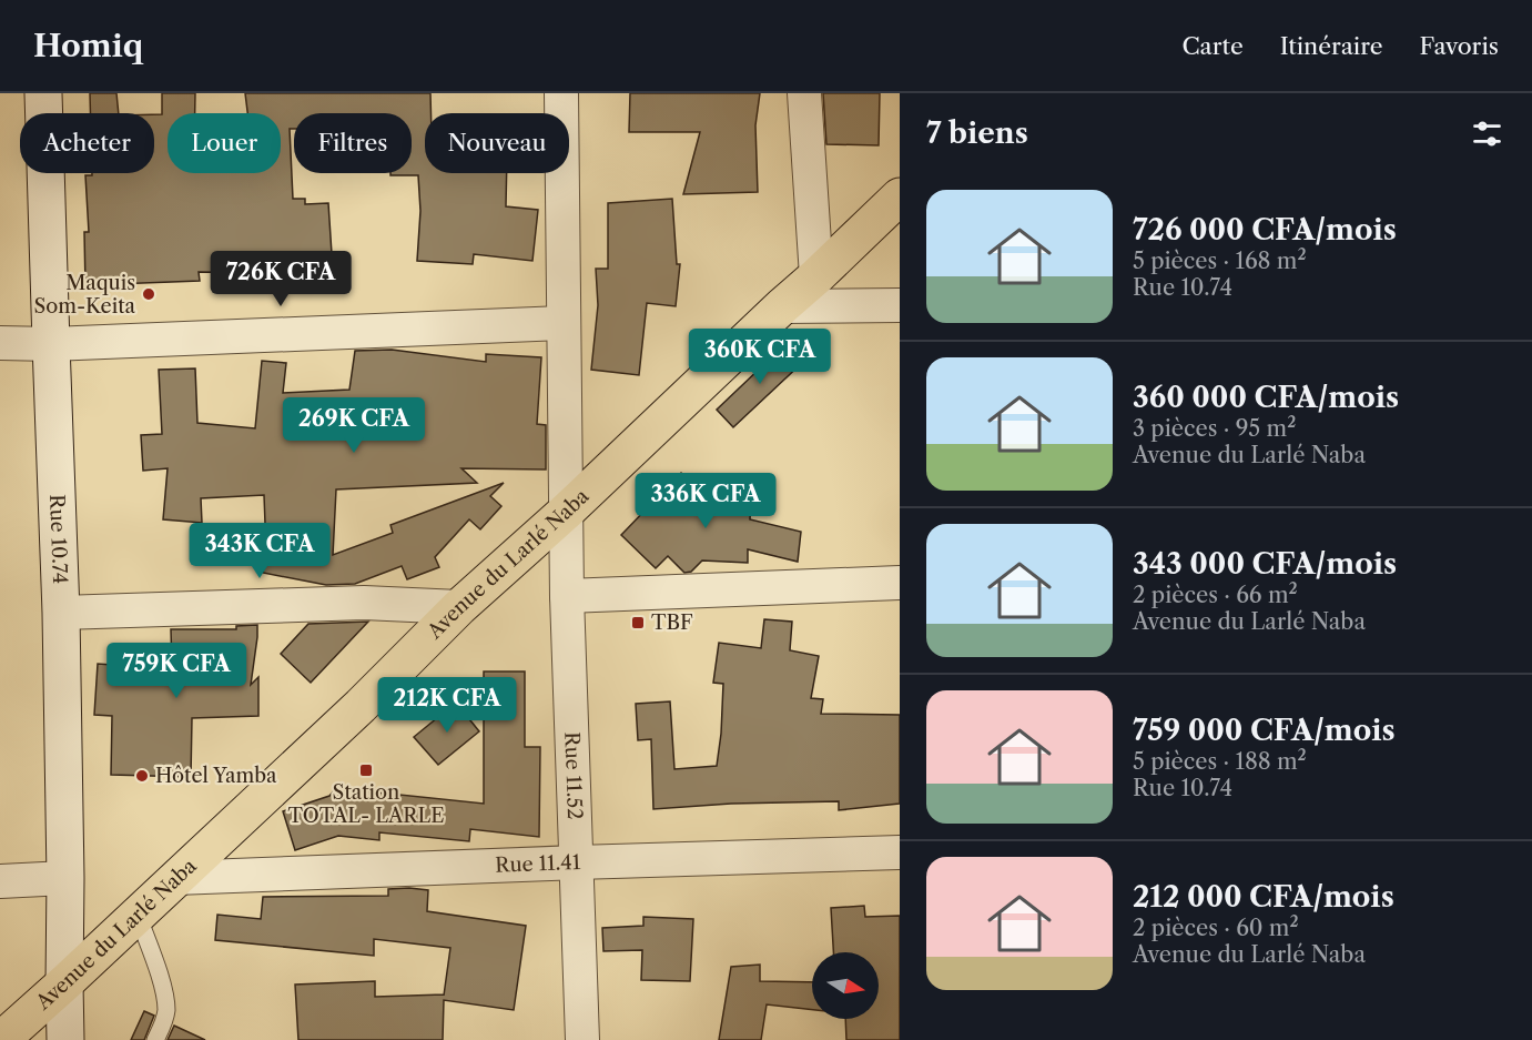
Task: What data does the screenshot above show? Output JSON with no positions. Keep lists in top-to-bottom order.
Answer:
{
  "streets": {
    "main road": ["Rue 10.74", "Avenue du Larlé Naba"],
    "street": ["Rue 11.52", "Rue 11.41"]
  },
  "crossings": [
    ["Rue 10.74", "Avenue du Larlé Naba"],
    ["Avenue du Larlé Naba", "Rue 11.52"],
    ["Avenue du Larlé Naba", "Rue 11.41"],
    ["Rue 11.52", "Rue 11.41"]
  ],
  "places": {
    "other": ["Maquis Som-Keita", "Hôtel Yamba"],
    "transit": ["TBF", "Station TOTAL- LARLE"]
  },
  "north": "right",
  "page": {
    "header": "Homiq",
    "nav": ["Carte", "Itinéraire", "Favoris"],
    "heading": "7 biens",
    "chip": [
      "Acheter",
      "Louer",
      "Filtres",
      "Nouveau"
    ],
    "list": [
      {
        "name": "726 000 CFA/mois",
        "note": "5 pièces · 168 m² · Rue 10.74"
      },
      {
        "name": "360 000 CFA/mois",
        "note": "3 pièces · 95 m² · Avenue du Larlé Naba"
      },
      {
        "name": "343 000 CFA/mois",
        "note": "2 pièces · 66 m² · Avenue du Larlé Naba"
      },
      {
        "name": "759 000 CFA/mois",
        "note": "5 pièces · 188 m² · Rue 10.74"
      },
      {
        "name": "212 000 CFA/mois",
        "note": "2 pièces · 60 m² · Avenue du Larlé Naba"
      }
    ],
    "price": [
      "726K CFA",
      "360K CFA",
      "269K CFA",
      "336K CFA",
      "343K CFA",
      "759K CFA",
      "212K CFA"
    ]
  }
}
